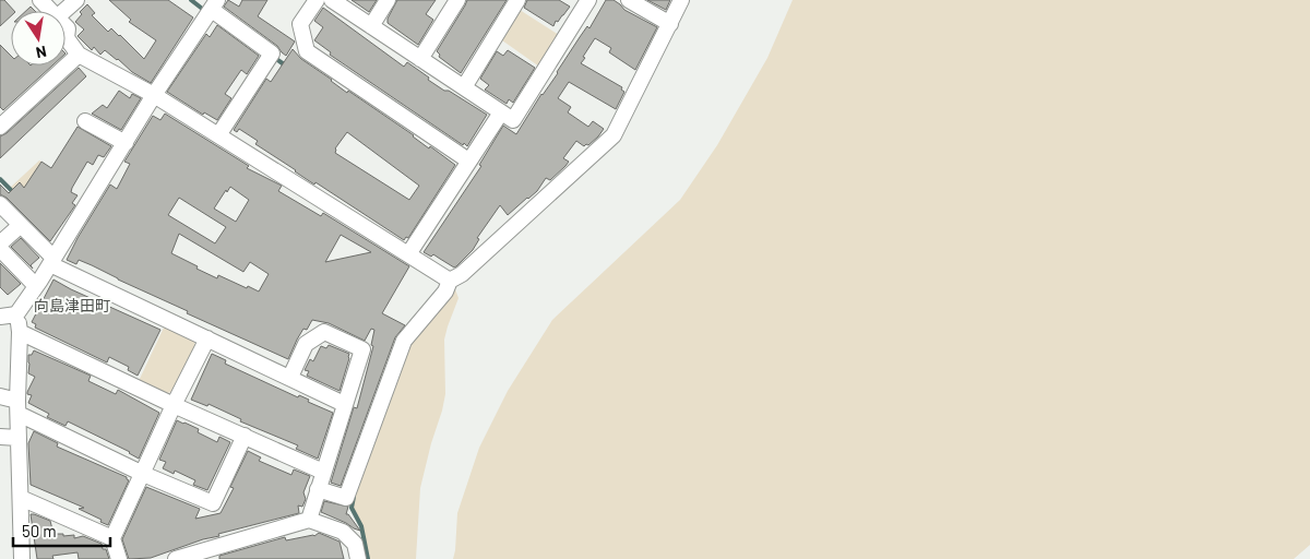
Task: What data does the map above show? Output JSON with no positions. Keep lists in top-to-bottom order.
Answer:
{
  "districts": ["向島津田町"],
  "scale_bar": "50 m",
  "north": "bottom"
}
